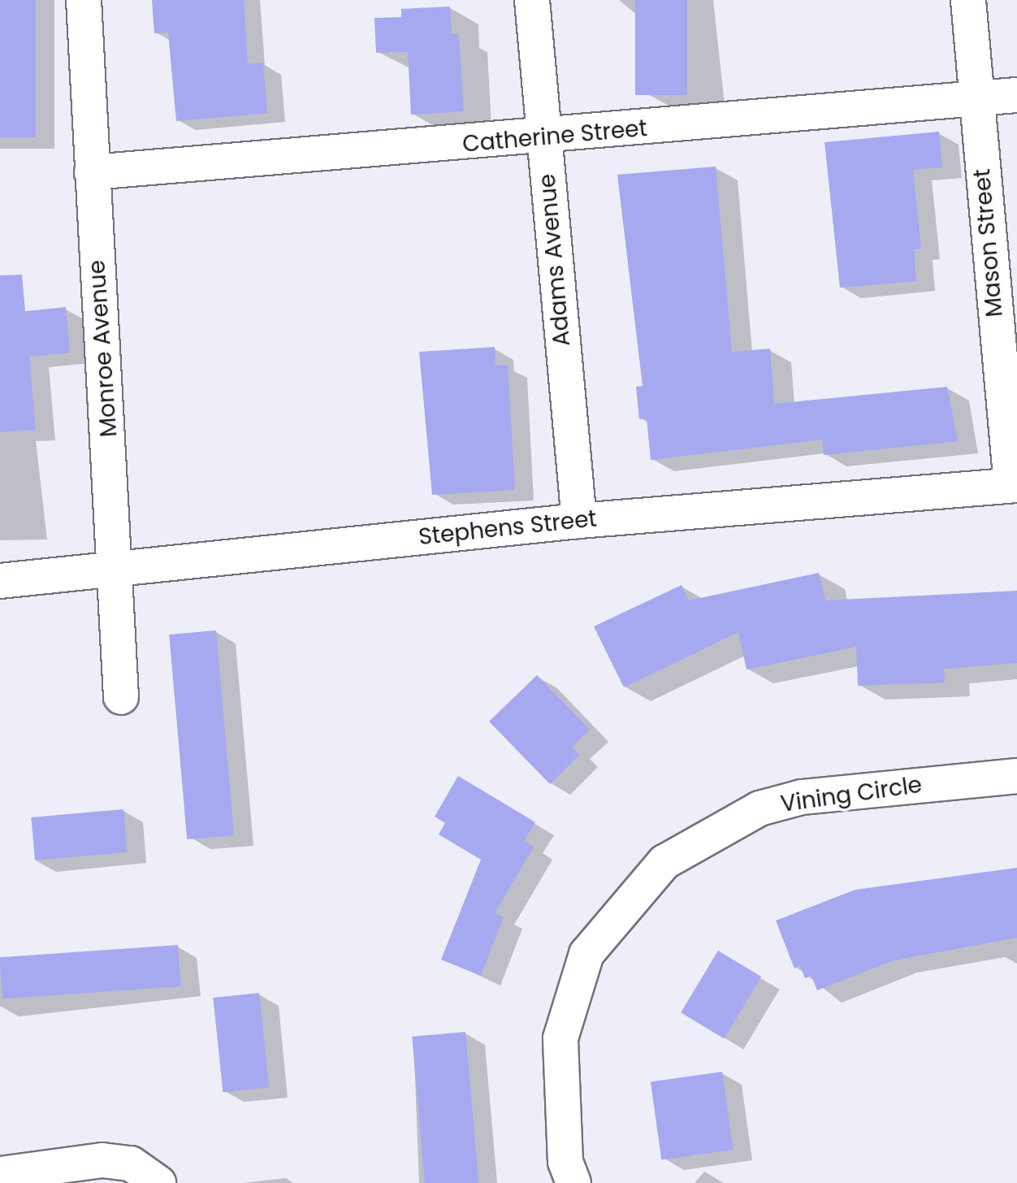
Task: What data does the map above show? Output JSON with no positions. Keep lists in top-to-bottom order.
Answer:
{
  "streets": {
    "street": [
      "Catherine Street",
      "Mason Street",
      "Adams Avenue",
      "Monroe Avenue",
      "Stephens Street",
      "Vining Circle"
    ]
  },
  "crossings": [
    ["Catherine Street", "Mason Street"],
    ["Catherine Street", "Adams Avenue"],
    ["Catherine Street", "Monroe Avenue"],
    ["Mason Street", "Stephens Street"],
    ["Adams Avenue", "Stephens Street"],
    ["Monroe Avenue", "Stephens Street"]
  ]
}
